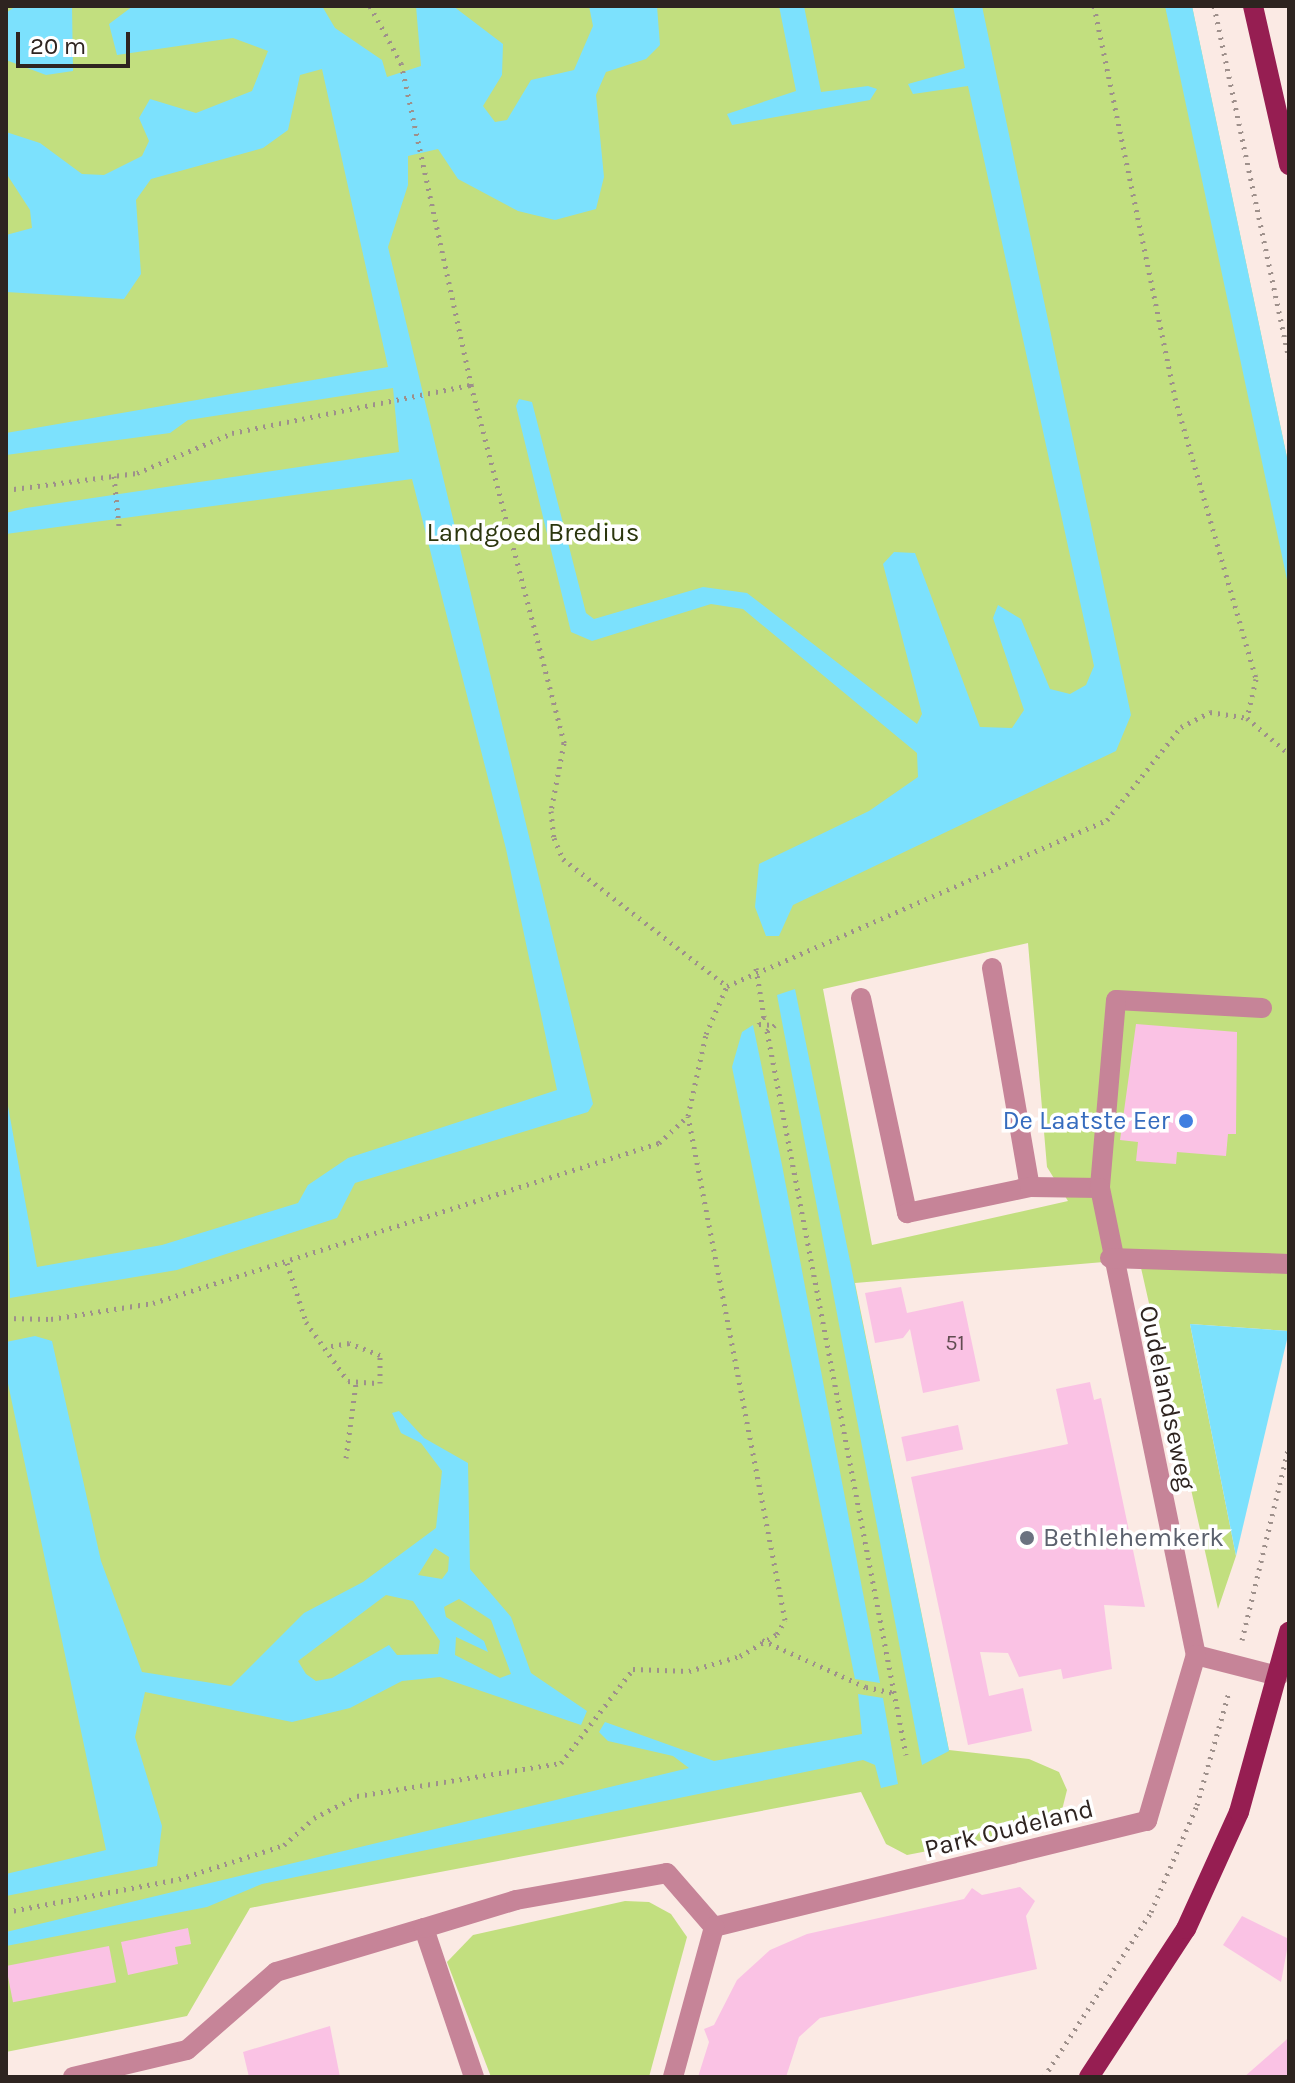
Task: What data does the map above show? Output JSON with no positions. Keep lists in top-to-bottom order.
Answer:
{
  "streets": {
    "street": ["Oudelandseweg", "Park Oudeland"]
  },
  "crossings": [
    ["Oudelandseweg", "Park Oudeland"]
  ],
  "parks": ["Landgoed Bredius"],
  "places": ["De Laatste Eer", "Bethlehemkerk"],
  "house_numbers": ["51"],
  "scale_bar": "20 m"
}
